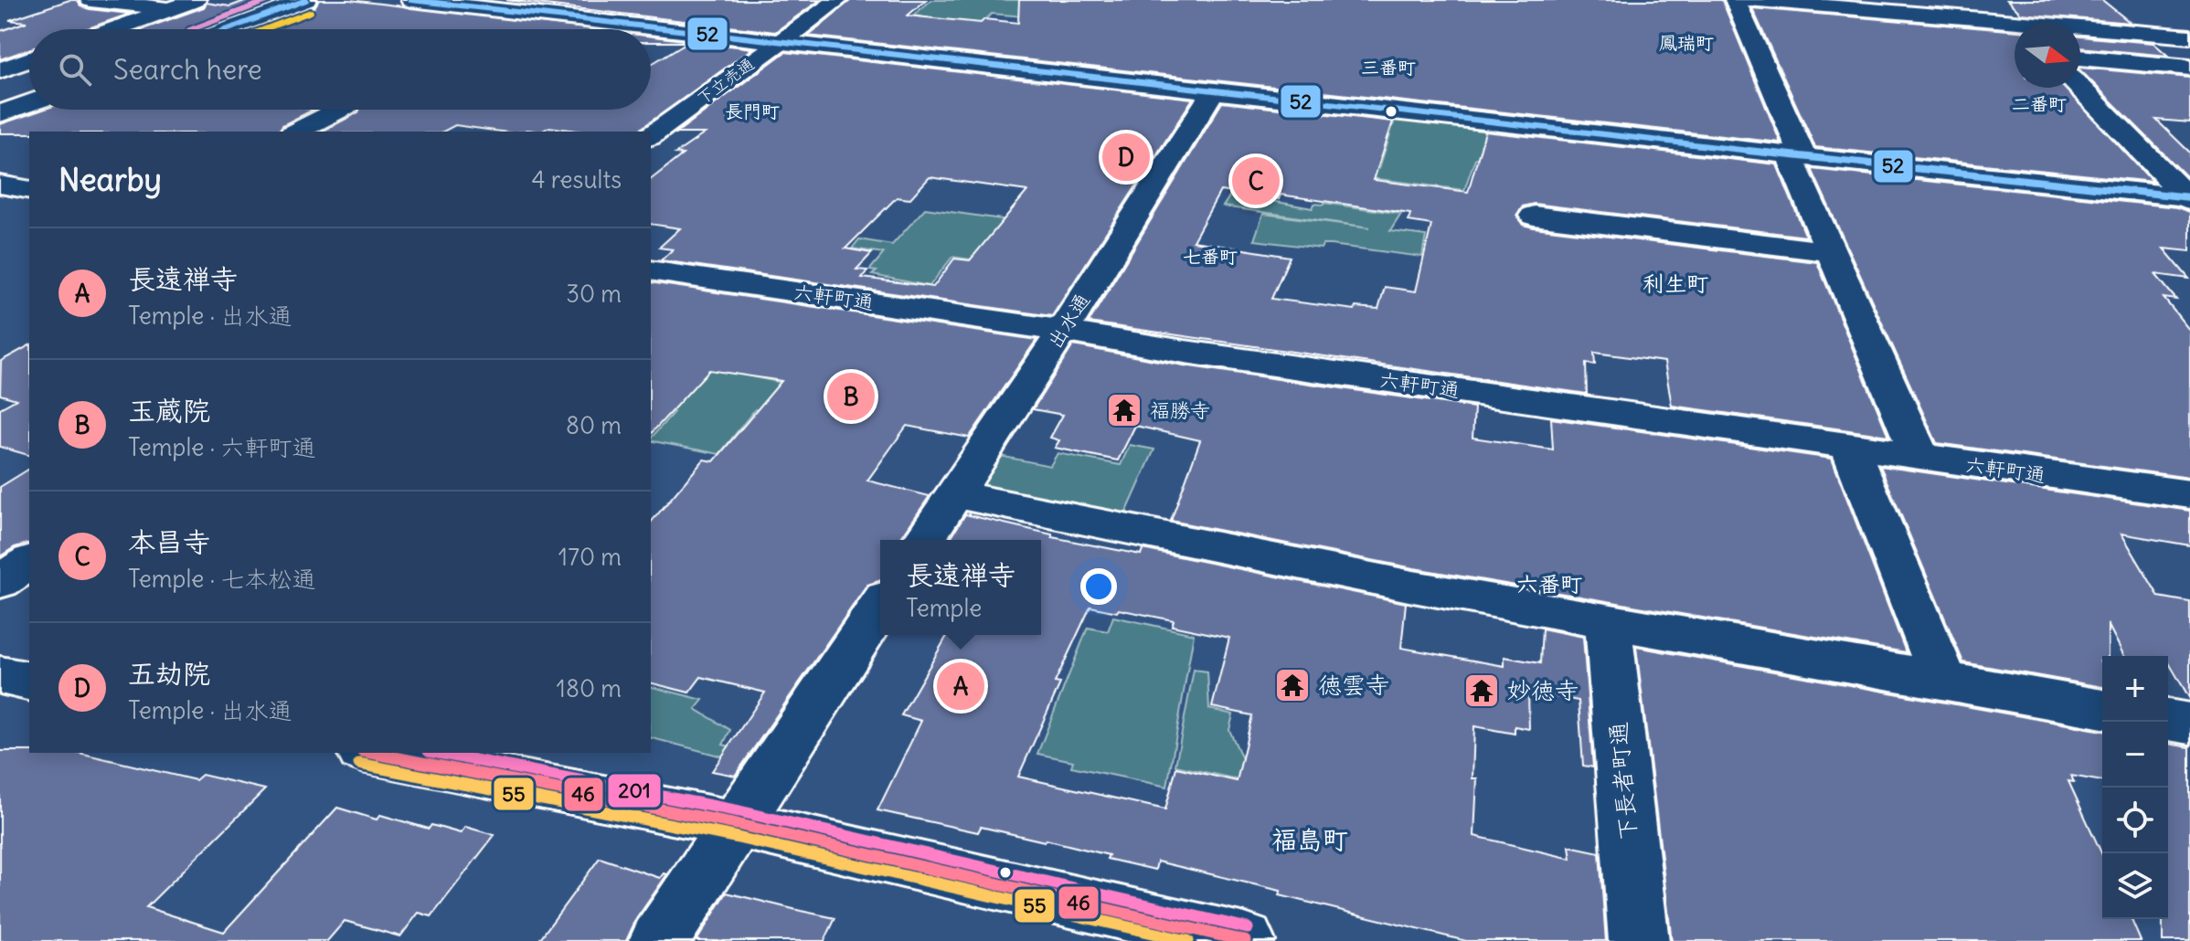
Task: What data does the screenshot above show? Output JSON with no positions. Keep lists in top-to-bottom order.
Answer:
{
  "streets": {
    "street": [
      "下立売通",
      "六軒町通",
      "出水通",
      "下長者町通"
    ]
  },
  "crossings": [
    ["六軒町通", "出水通"]
  ],
  "districts": [
    "鳳瑞町",
    "三番町",
    "二番町",
    "長門町",
    "七番町",
    "利生町",
    "六番町",
    "福島町"
  ],
  "places": {
    "temple": ["福勝寺", "徳雲寺", "妙徳寺"]
  },
  "lines": [
    "transit line 52",
    "transit line 46",
    "transit line 201",
    "transit line 55"
  ],
  "north": "right",
  "page": {
    "search": "Search here",
    "pins": [
      "D",
      "C",
      "B",
      "A"
    ],
    "heading": ["Nearby", "4 results"],
    "list": [
      {
        "mark": "A",
        "name": "長遠禅寺",
        "note": "Temple · 出水通",
        "value": "30 m"
      },
      {
        "mark": "B",
        "name": "玉蔵院",
        "note": "Temple · 六軒町通",
        "value": "80 m"
      },
      {
        "mark": "C",
        "name": "本昌寺",
        "note": "Temple · 七本松通",
        "value": "170 m"
      },
      {
        "mark": "D",
        "name": "五劫院",
        "note": "Temple · 出水通",
        "value": "180 m"
      }
    ],
    "popup": ["長遠禅寺", "Temple"],
    "map_buttons": ["+", "−"]
  }
}
